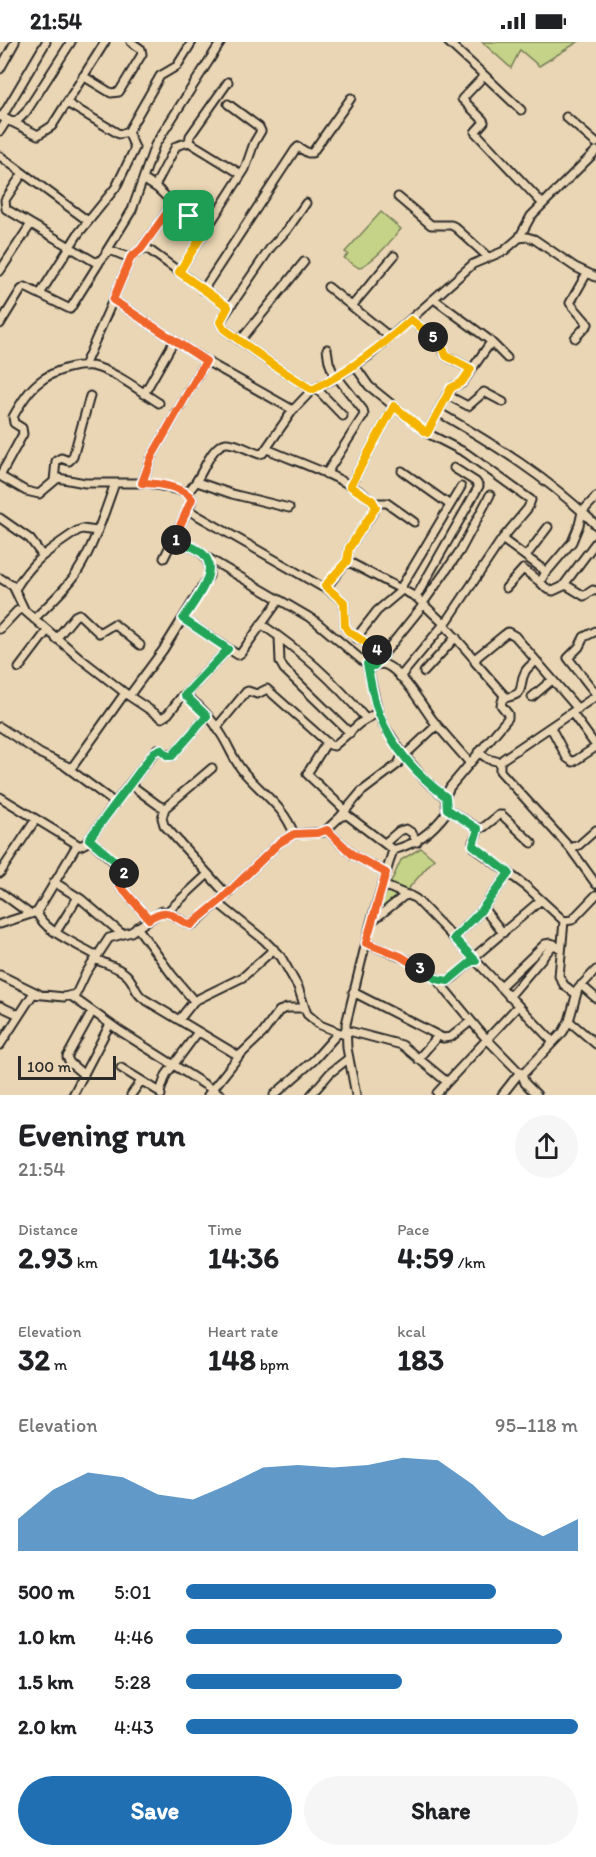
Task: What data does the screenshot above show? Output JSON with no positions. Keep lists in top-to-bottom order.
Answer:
{
  "scale_bar": "100 m",
  "page": {
    "status": "21:54",
    "pins": [
      "5",
      "1",
      "4",
      "2",
      "3"
    ],
    "scale": "100 m",
    "heading": ["Evening run", "21:54"],
    "stats": [
      ["Distance", "2.93 km"],
      ["Time", "14:36"],
      ["Pace", "4:59 /km"],
      ["Elevation", "32 m"],
      ["Heart rate", "148 bpm"],
      ["kcal", "183"]
    ],
    "chart": ["Elevation", "95–118 m"],
    "list": [
      {
        "name": "500 m",
        "note": "5:01"
      },
      {
        "name": "1.0 km",
        "note": "4:46"
      },
      {
        "name": "1.5 km",
        "note": "5:28"
      },
      {
        "name": "2.0 km",
        "note": "4:43"
      }
    ],
    "buttons": ["Save", "Share"]
  }
}
